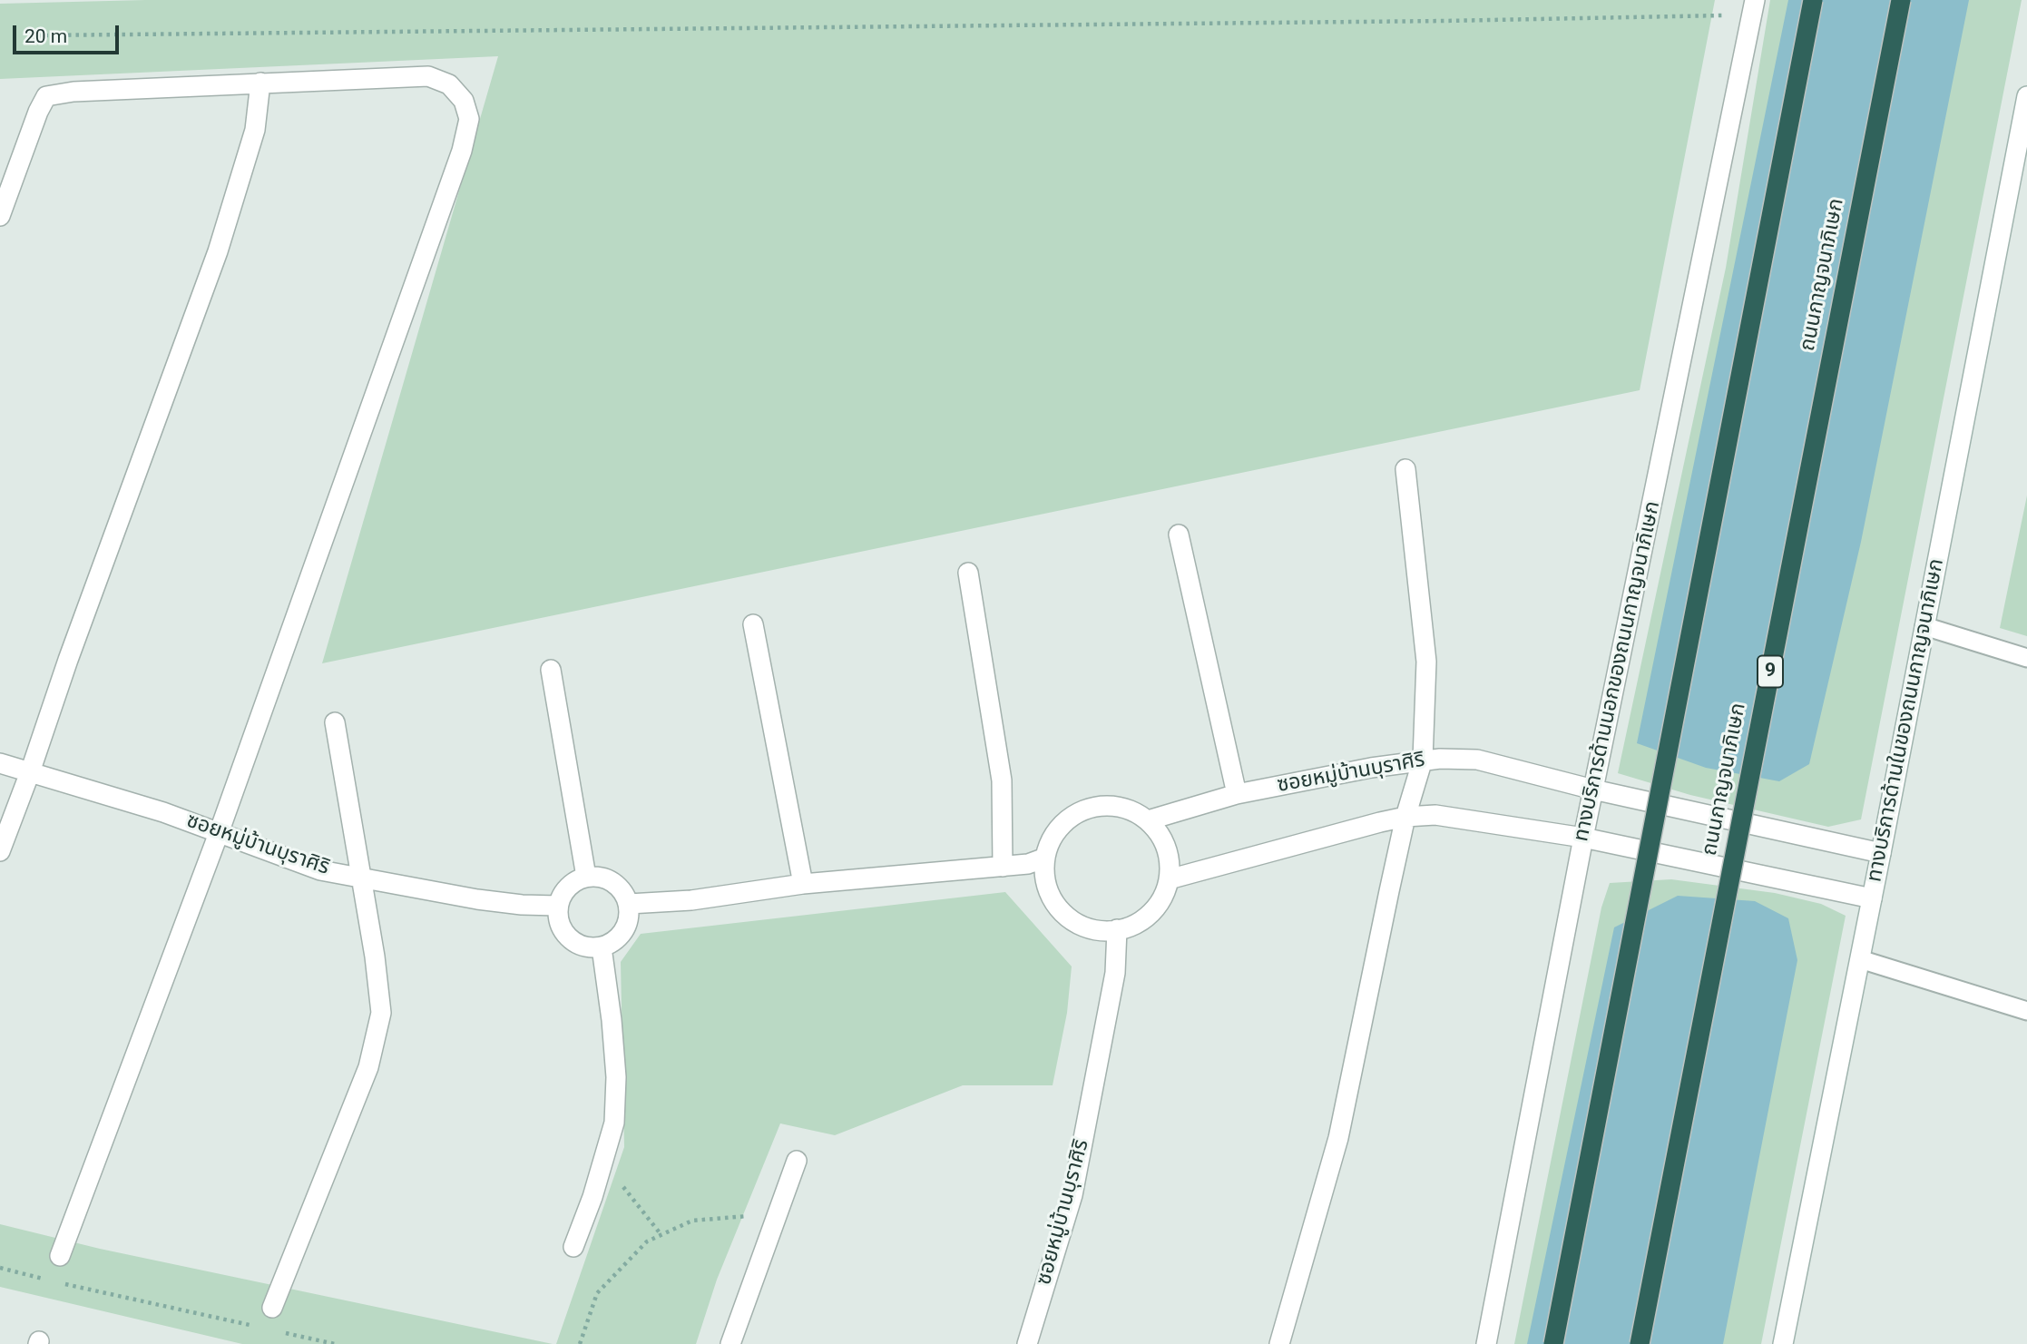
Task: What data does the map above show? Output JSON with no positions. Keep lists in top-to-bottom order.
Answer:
{
  "streets": {
    "highway": ["ถนนกาญจนาภิเษก", "9"],
    "street": ["ทางบริการด้านนอกของถนนกาญจนาภิเษก", "ทางบริการด้านในของถนนกาญจนาภิเษก", "ซอยหมู่บ้านบุราศิริ"]
  },
  "crossings": [
    ["ทางบริการด้านนอกของถนนกาญจนาภิเษก", "ซอยหมู่บ้านบุราศิริ"],
    ["ทางบริการด้านในของถนนกาญจนาภิเษก", "ซอยหมู่บ้านบุราศิริ"]
  ],
  "scale_bar": "20 m"
}
